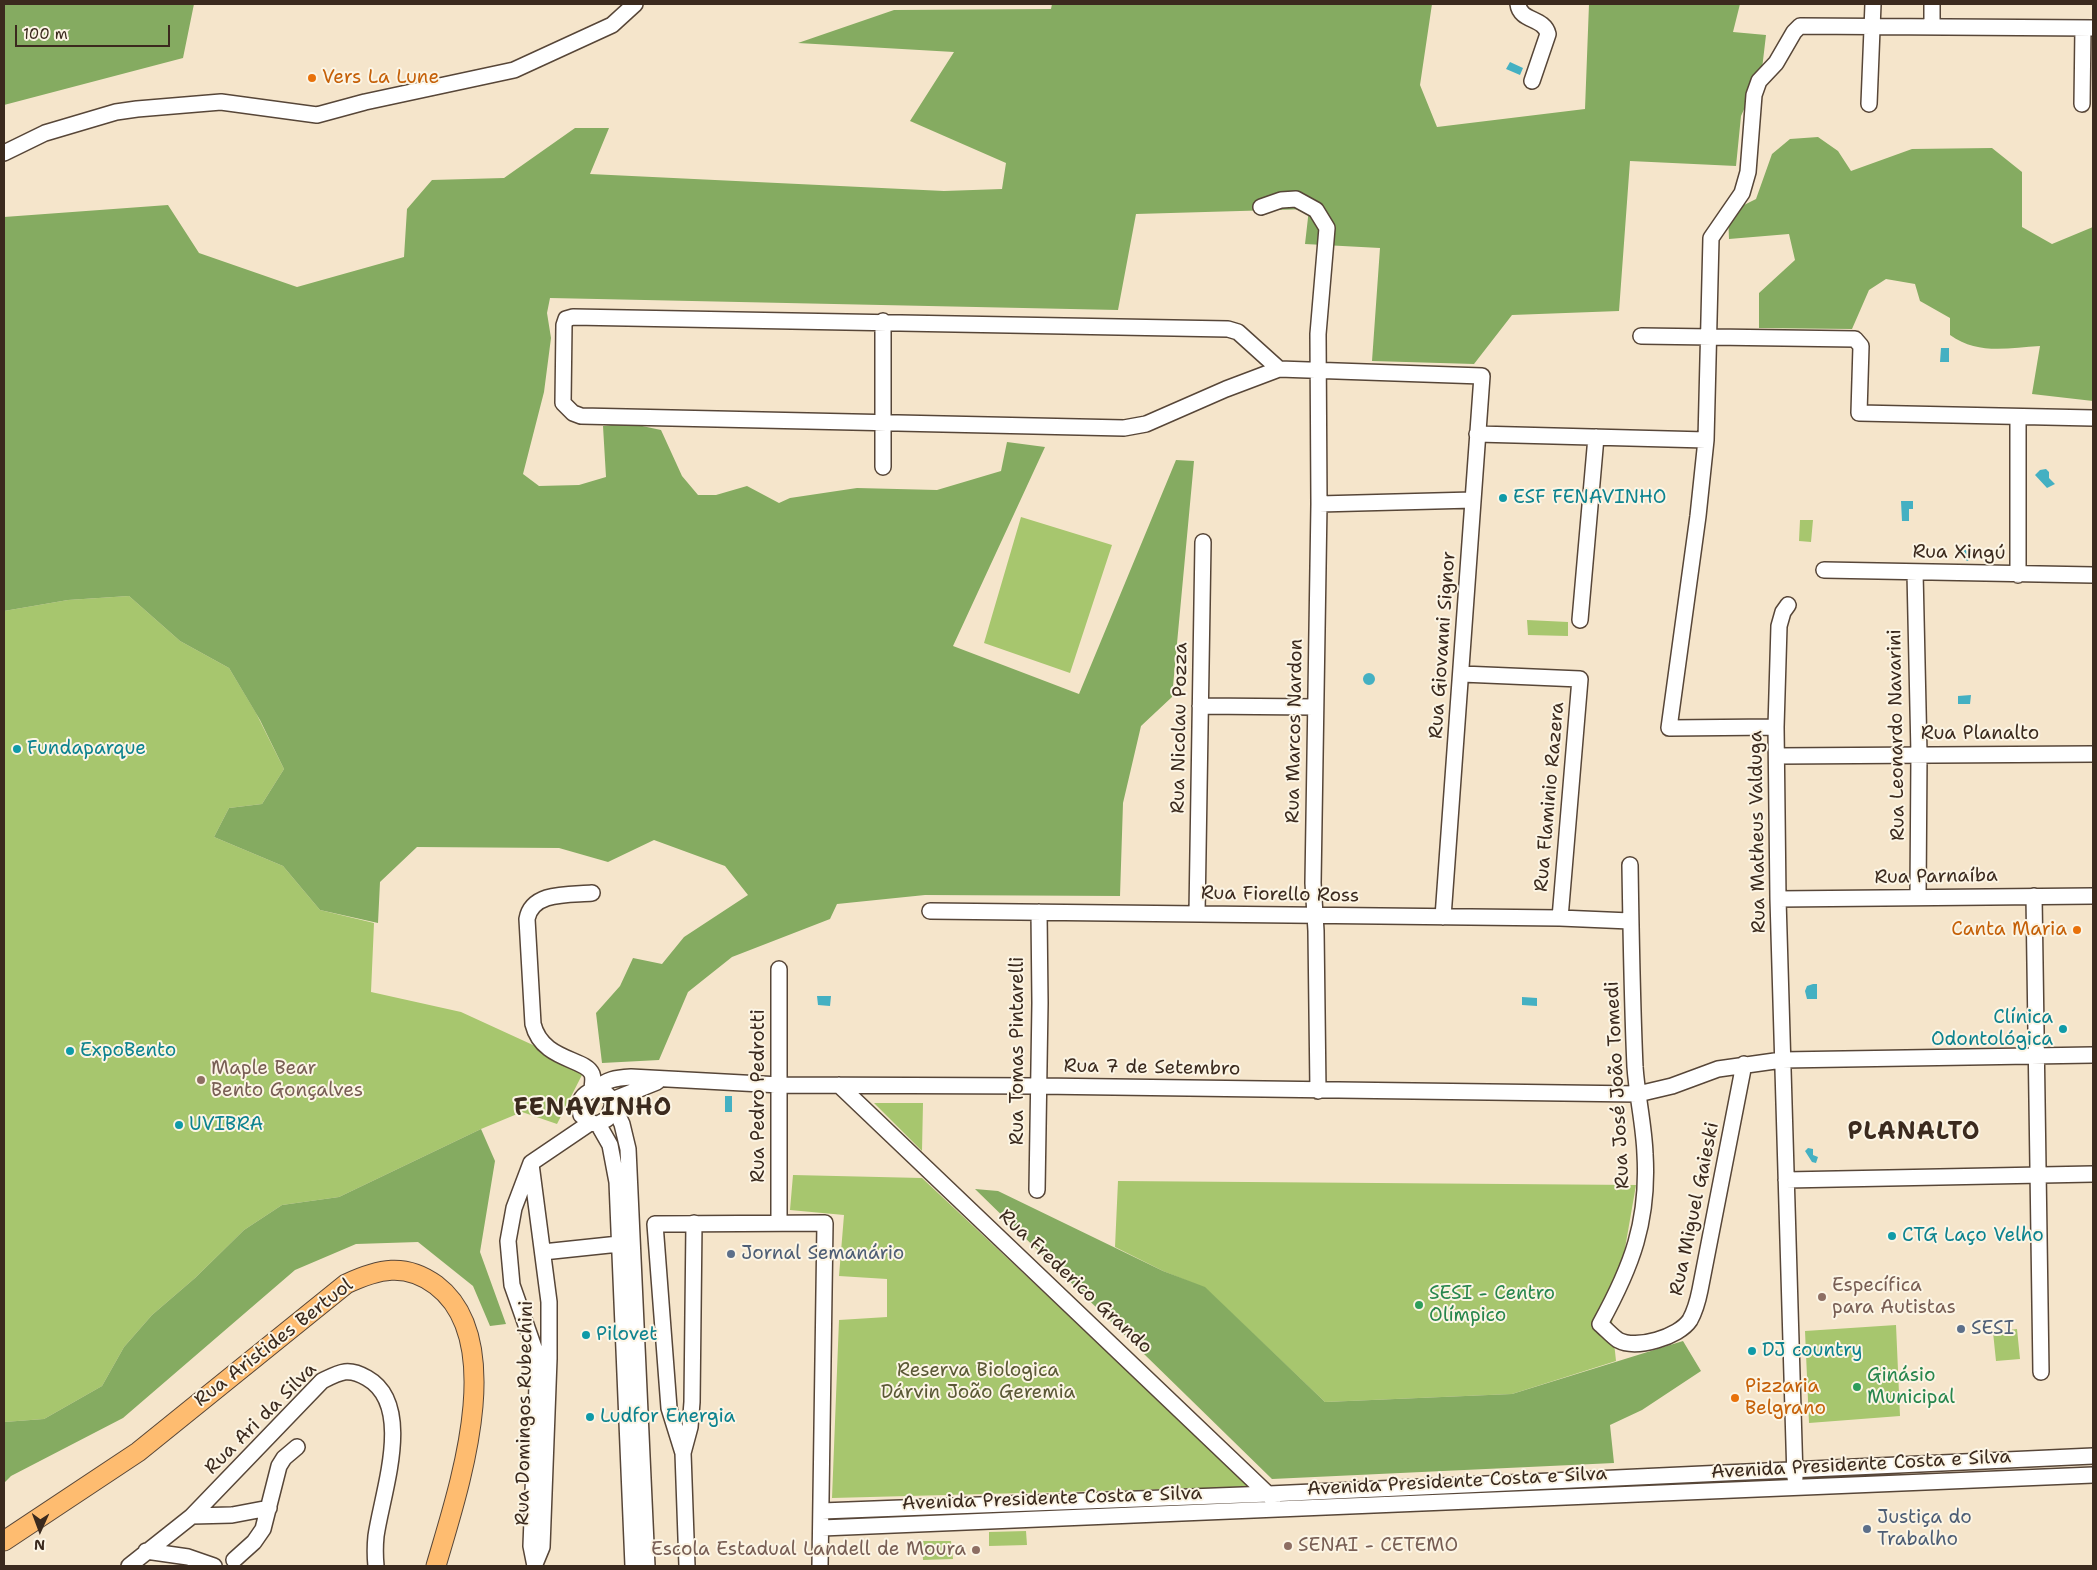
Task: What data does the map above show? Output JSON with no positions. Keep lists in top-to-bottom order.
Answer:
{
  "streets": {
    "main road": ["Rua Aristides Bertuol"],
    "street": [
      "Rua Xingú",
      "Rua Giovanni Signor",
      "Rua Nicolau Pozza",
      "Rua Marcos Nardon",
      "Rua Planalto",
      "Rua Leonardo Navarini",
      "Rua Flaminio Razera",
      "Rua Matheus Valduga",
      "Rua Parnaíba",
      "Rua Fiorello Ross",
      "Rua Tomas Pintarelli",
      "Rua 7 de Setembro",
      "Rua José João Tomedi",
      "Rua Pedro Pedrotti",
      "Rua Miguel Gaieski",
      "Rua Frederico Grando",
      "Rua Domingos Rubechini",
      "Rua Ari da Silva",
      "Avenida Presidente Costa e Silva"
    ]
  },
  "crossings": [
    ["Rua Xingú", "Rua Leonardo Navarini"],
    ["Rua Giovanni Signor", "Rua Marcos Nardon"],
    ["Rua Giovanni Signor", "Rua Flaminio Razera"],
    ["Rua Giovanni Signor", "Rua Fiorello Ross"],
    ["Rua Nicolau Pozza", "Rua Fiorello Ross"],
    ["Rua Marcos Nardon", "Rua Fiorello Ross"],
    ["Rua Marcos Nardon", "Rua 7 de Setembro"],
    ["Rua Planalto", "Rua Leonardo Navarini"],
    ["Rua Planalto", "Rua Matheus Valduga"],
    ["Rua Leonardo Navarini", "Rua Parnaíba"],
    ["Rua Flaminio Razera", "Rua Fiorello Ross"],
    ["Rua Matheus Valduga", "Rua Parnaíba"],
    ["Rua Matheus Valduga", "Rua 7 de Setembro"],
    ["Rua Matheus Valduga", "Avenida Presidente Costa e Silva"],
    ["Rua Fiorello Ross", "Rua Tomas Pintarelli"],
    ["Rua Fiorello Ross", "Rua José João Tomedi"],
    ["Rua Tomas Pintarelli", "Rua 7 de Setembro"],
    ["Rua 7 de Setembro", "Rua José João Tomedi"],
    ["Rua 7 de Setembro", "Rua Pedro Pedrotti"],
    ["Rua 7 de Setembro", "Rua Miguel Gaieski"],
    ["Rua 7 de Setembro", "Rua Frederico Grando"],
    ["Rua José João Tomedi", "Rua Miguel Gaieski"],
    ["Rua Frederico Grando", "Avenida Presidente Costa e Silva"]
  ],
  "districts": ["FENAVINHO", "PLANALTO"],
  "parks": ["Reserva Biologica Dárvin João Geremia"],
  "places": [
    "Vers La Lune",
    "ESF FENAVINHO",
    "Fundaparque",
    "Canta Maria",
    "Clínica Odontológica",
    "ExpoBento",
    "Maple Bear Bento Gonçalves",
    "UVIBRA",
    "CTG Laço Velho",
    "Jornal Semanário",
    "Específica para Autistas",
    "SESI - Centro Olímpico",
    "SESI",
    "Pilovet",
    "DJ country",
    "Ginásio Municipal",
    "Pizzaria Belgrano",
    "Ludfor Energia",
    "Justiça do Trabalho",
    "SENAI - CETEMO",
    "Escola Estadual Landell de Moura"
  ],
  "scale_bar": "100 m",
  "north": "bottom"
}
